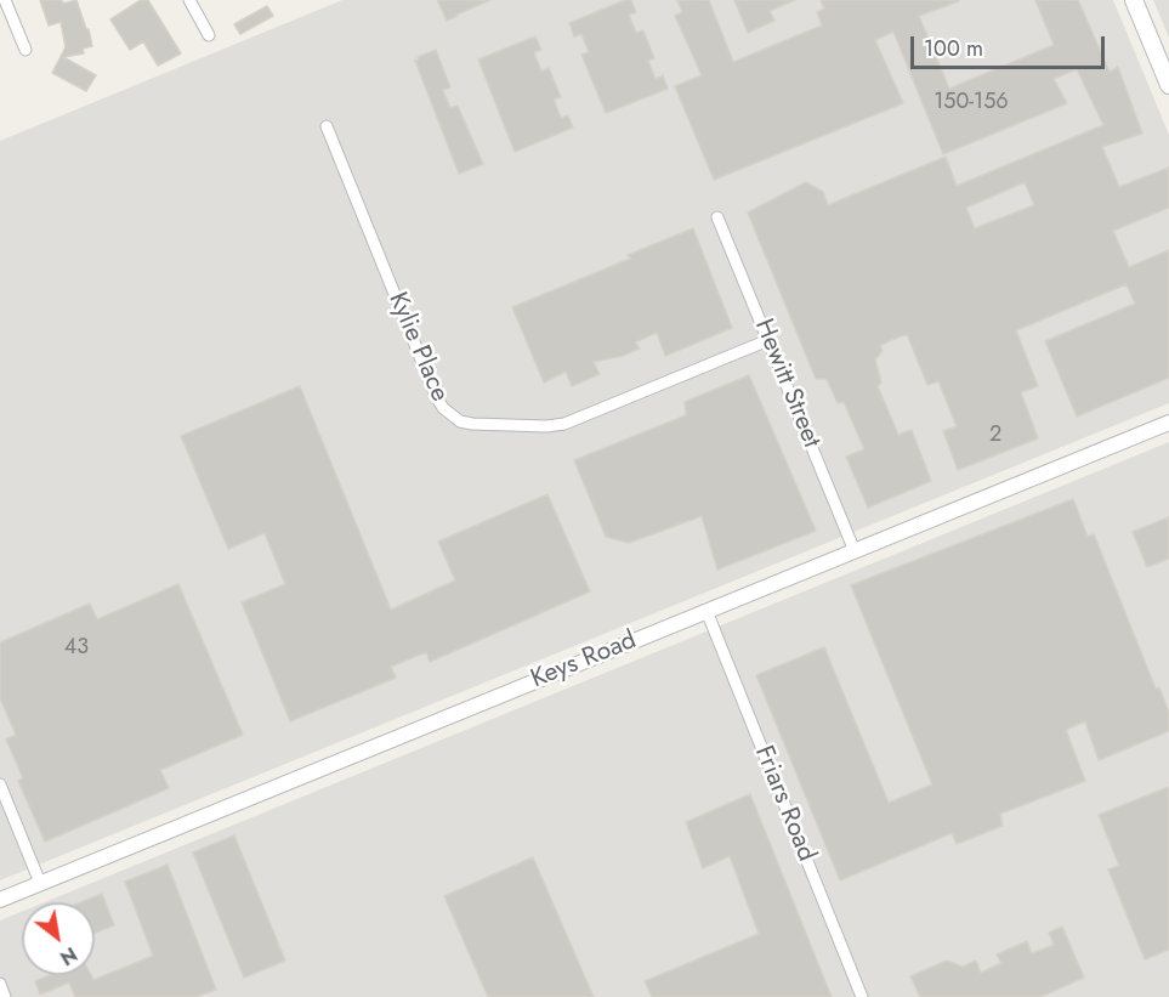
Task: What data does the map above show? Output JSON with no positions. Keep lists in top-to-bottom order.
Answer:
{
  "streets": {
    "street": [
      "Kylie Place",
      "Hewitt Street",
      "Keys Road",
      "Friars Road"
    ]
  },
  "crossings": [
    ["Kylie Place", "Hewitt Street"],
    ["Hewitt Street", "Keys Road"],
    ["Keys Road", "Friars Road"]
  ],
  "house_numbers": ["150-156", "2", "43"],
  "scale_bar": "100 m",
  "north": "bottom right"
}
